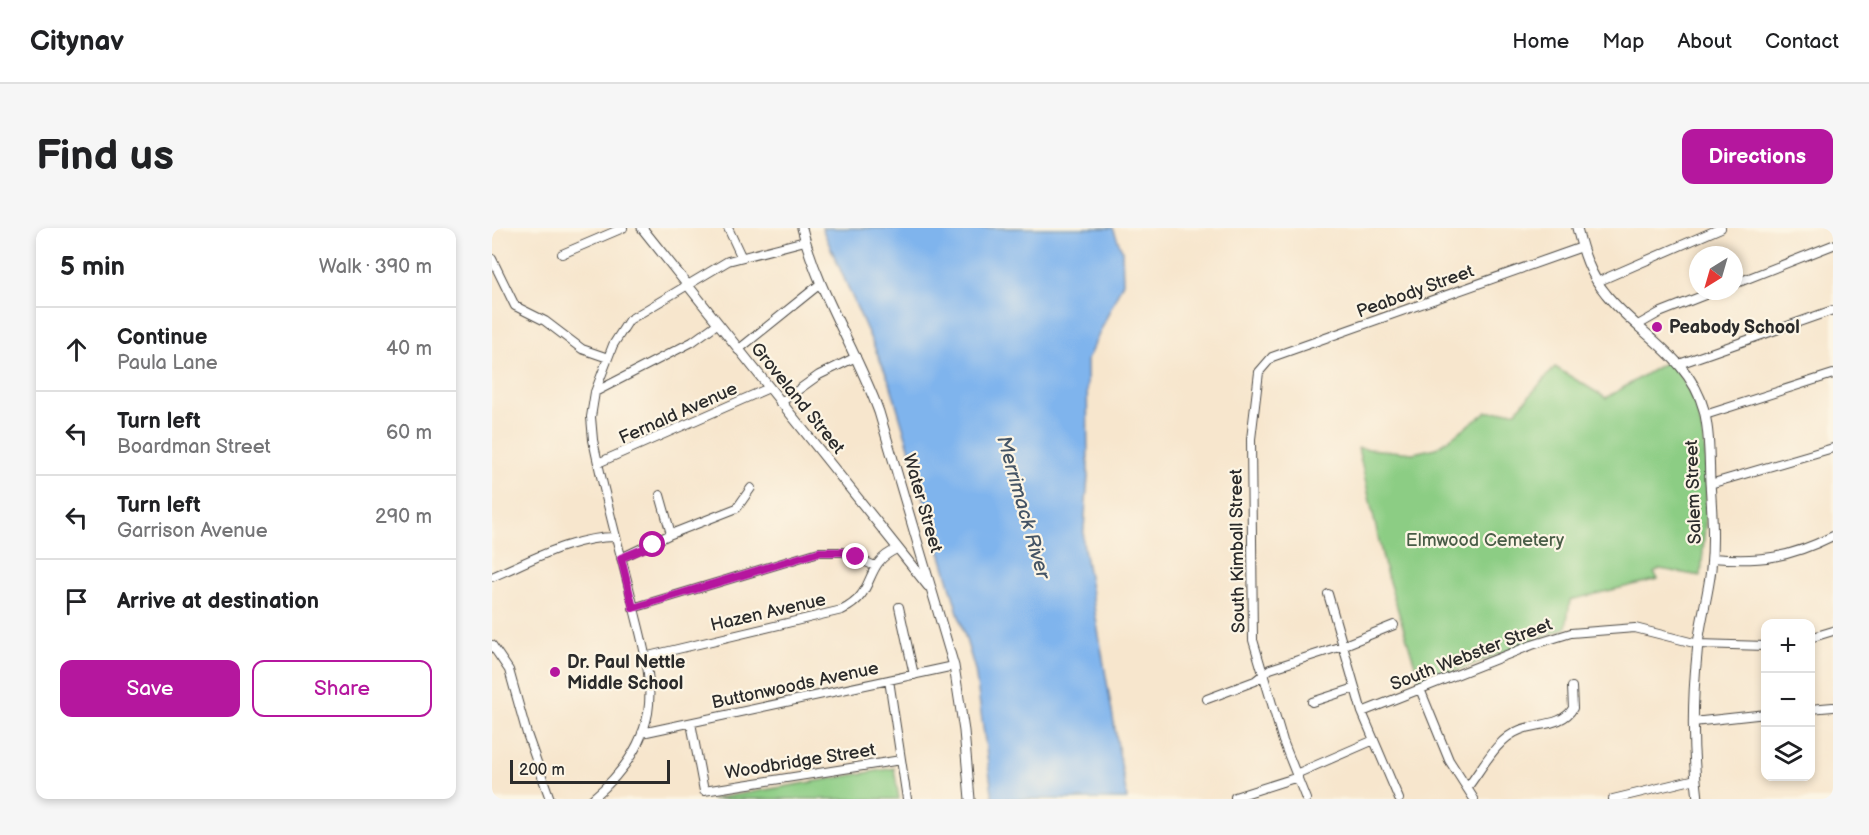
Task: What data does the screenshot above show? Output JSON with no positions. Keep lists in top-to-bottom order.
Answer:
{
  "streets": {
    "main road": ["Groveland Street", "Salem Street", "Water Street"],
    "street": [
      "Peabody Street",
      "Fernald Avenue",
      "South Kimball Street",
      "Hazen Avenue",
      "South Webster Street",
      "Buttonwoods Avenue",
      "Woodbridge Street"
    ]
  },
  "crossings": [
    ["Peabody Street", "Salem Street"],
    ["Peabody Street", "South Kimball Street"],
    ["Groveland Street", "Fernald Avenue"],
    ["Groveland Street", "Water Street"],
    ["Salem Street", "South Webster Street"],
    ["Water Street", "Buttonwoods Avenue"],
    ["Buttonwoods Avenue", "Woodbridge Street"]
  ],
  "water": ["Merrimack River"],
  "parks": ["Elmwood Cemetery"],
  "places": ["Peabody School", "Dr. Paul Nettle Middle School"],
  "scale_bar": "200 m",
  "north": "bottom left",
  "page": {
    "header": "Citynav",
    "nav": [
      "Home",
      "Map",
      "About",
      "Contact"
    ],
    "buttons": [
      "Directions",
      ["Save", "Share"]
    ],
    "title": "Find us",
    "heading": ["5 min", "Walk · 390 m"],
    "list": [
      ["Continue", "Paula Lane", "40 m"],
      ["Turn left", "Boardman Street", "60 m"],
      ["Turn left", "Garrison Avenue", "290 m"],
      "Arrive at destination"
    ],
    "map_buttons": ["+", "−"],
    "scale": "200 m"
  }
}
